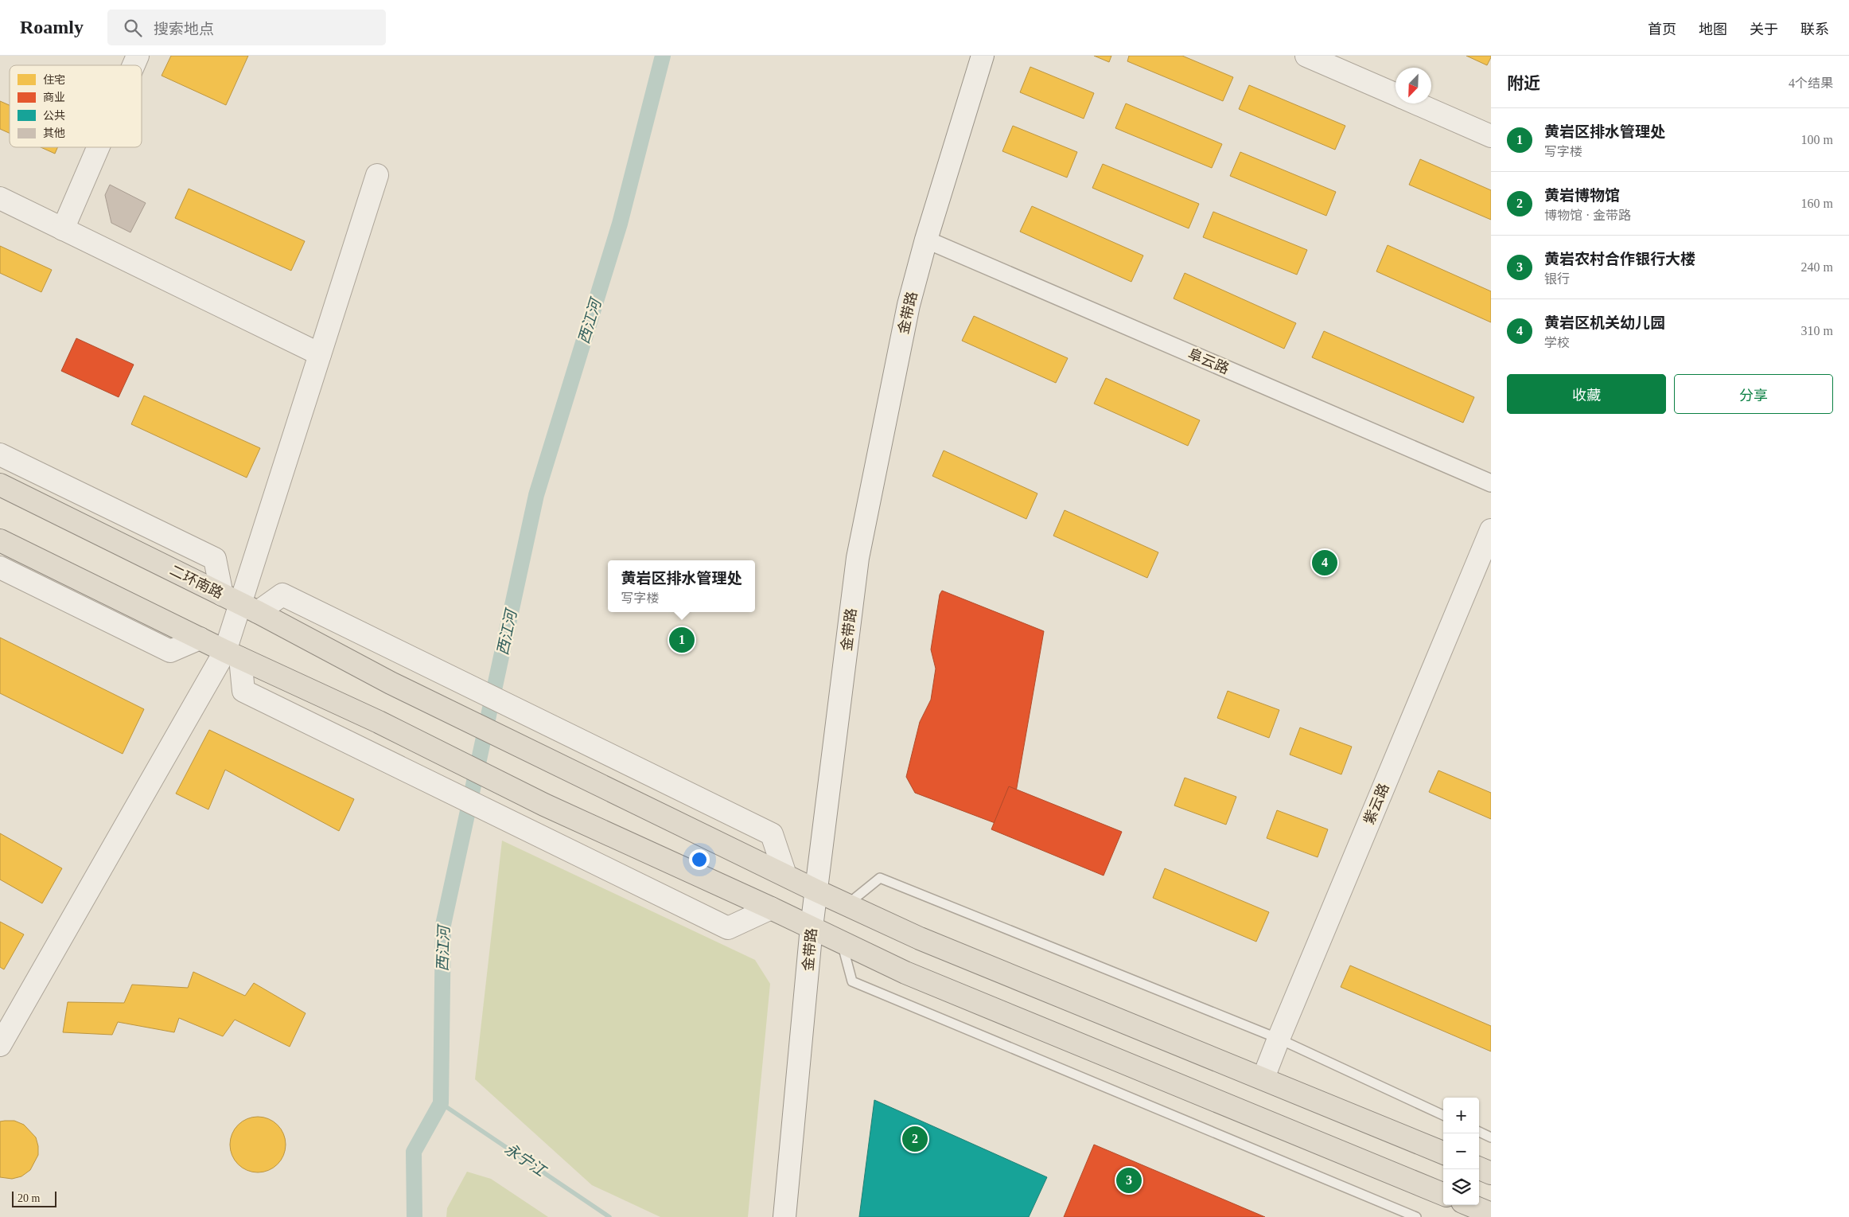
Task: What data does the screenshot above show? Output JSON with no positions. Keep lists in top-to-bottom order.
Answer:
{
  "streets": {
    "highway": ["二环南路"],
    "street": ["金带路", "阜云路", "紫云路"]
  },
  "crossings": [
    ["金带路", "阜云路"],
    ["金带路", "二环南路"],
    ["二环南路", "紫云路"]
  ],
  "water": ["西江河", "永宁江"],
  "legend": [
    "住宅",
    "商业",
    "公共",
    "其他"
  ],
  "scale_bar": "20 m",
  "north": "bottom left",
  "page": {
    "header": "Roamly",
    "search": "搜索地点",
    "nav": [
      "首页",
      "地图",
      "关于",
      "联系"
    ],
    "heading": ["附近", "4个结果"],
    "list": [
      {
        "mark": "1",
        "name": "黄岩区排水管理处",
        "note": "写字楼",
        "value": "100 m"
      },
      {
        "mark": "2",
        "name": "黄岩博物馆",
        "note": "博物馆 · 金带路",
        "value": "160 m"
      },
      {
        "mark": "3",
        "name": "黄岩农村合作银行大楼",
        "note": "银行",
        "value": "240 m"
      },
      {
        "mark": "4",
        "name": "黄岩区机关幼儿园",
        "note": "学校",
        "value": "310 m"
      }
    ],
    "buttons": ["收藏", "分享"],
    "pins": [
      "4",
      "1",
      "2",
      "3"
    ],
    "popup": ["黄岩区排水管理处", "写字楼"],
    "map_buttons": ["+", "−"],
    "scale": "20 m"
  }
}
